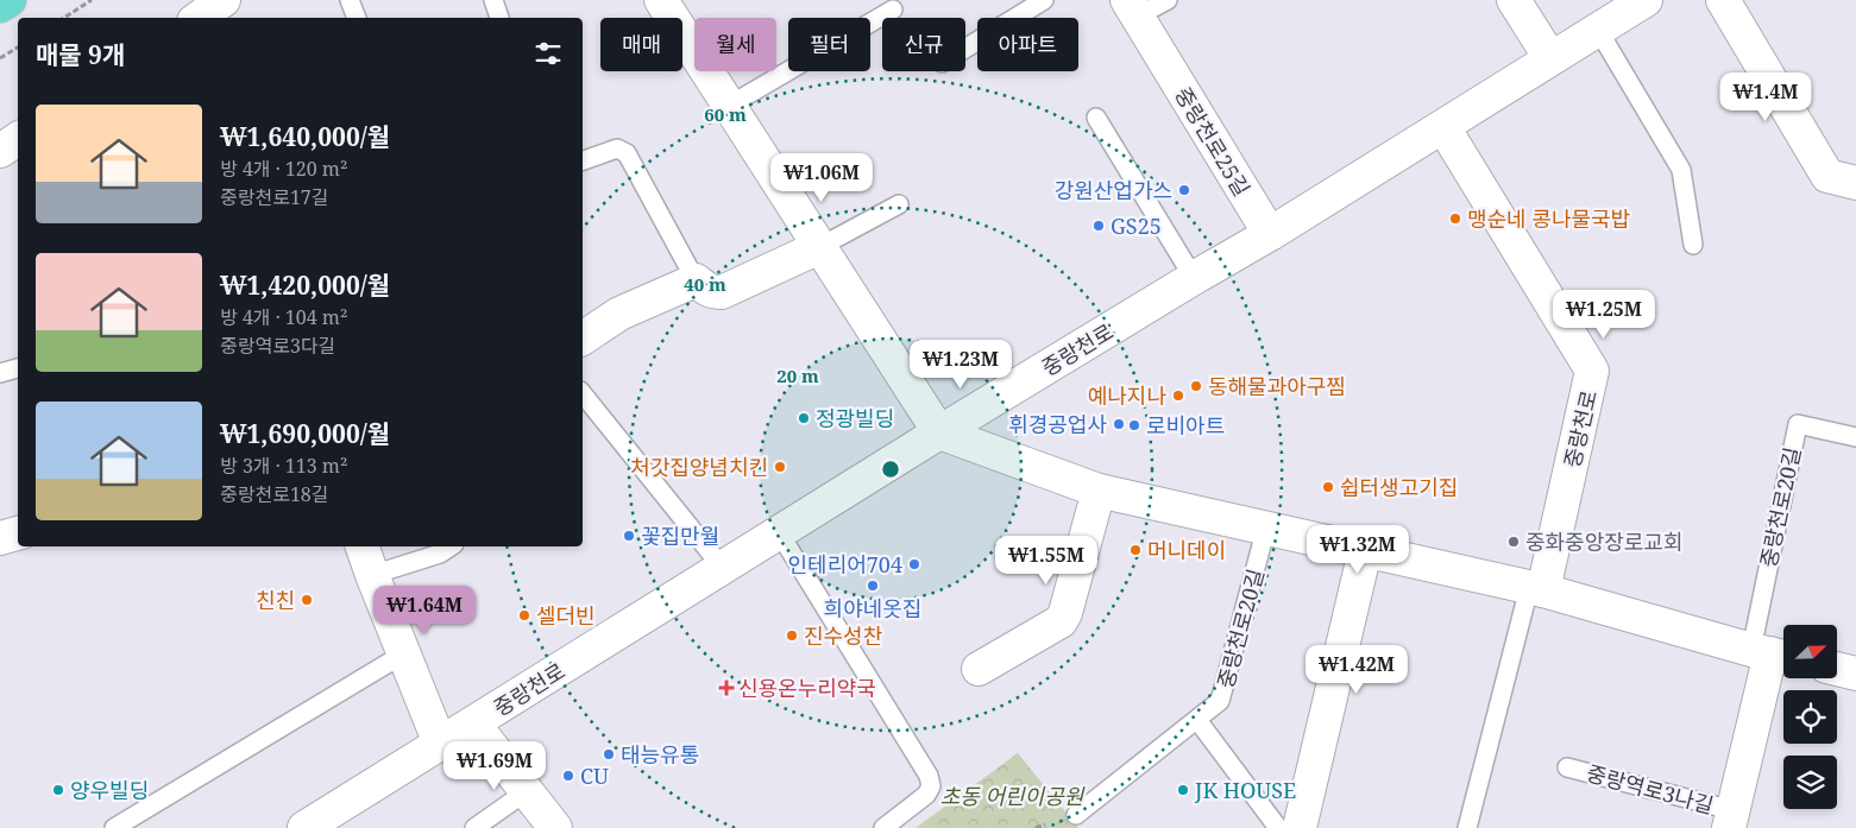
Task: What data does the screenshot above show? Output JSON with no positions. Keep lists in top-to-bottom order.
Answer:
{
  "streets": {
    "street": ["중랑천로25길", "중랑천로", "중랑역로3나길"],
    "lane": ["중랑천로20길"]
  },
  "crossings": [
    ["중랑천로25길", "중랑천로"],
    ["중랑천로20길", "중랑역로3나길"]
  ],
  "parks": ["초동 어린이공원"],
  "places": {
    "other": [
      "강원산업가스",
      "맹순네 콩나물국밥",
      "GS25",
      "동해물과아구찜",
      "예나지나",
      "정광빌딩",
      "휘경공업사",
      "로비아트",
      "처갓집양념치킨",
      "쉽터생고기집",
      "꽃집만월",
      "중화중앙장로교회",
      "머니데이",
      "인테리어704",
      "희야네옷집",
      "친친",
      "셀더빈",
      "진수성찬",
      "태능유통",
      "CU",
      "양우빌딩",
      "JK HOUSE"
    ],
    "health": ["신용온누리약국"]
  },
  "north": "top right",
  "page": {
    "chip": [
      "매매",
      "월세",
      "필터",
      "신규",
      "아파트"
    ],
    "heading": "매물 9개",
    "price": [
      "₩1.4M",
      "₩1.06M",
      "₩1.25M",
      "₩1.23M",
      "₩1.32M",
      "₩1.55M",
      "₩1.64M",
      "₩1.42M",
      "₩1.69M"
    ],
    "list": [
      {
        "name": "₩1,640,000/월",
        "note": "방 4개 · 120 m² · 중랑천로17길"
      },
      {
        "name": "₩1,420,000/월",
        "note": "방 4개 · 104 m² · 중랑역로3다길"
      },
      {
        "name": "₩1,690,000/월",
        "note": "방 3개 · 113 m² · 중랑천로18길"
      }
    ]
  },
  "rings": ["60 m", "40 m", "20 m"]
}
